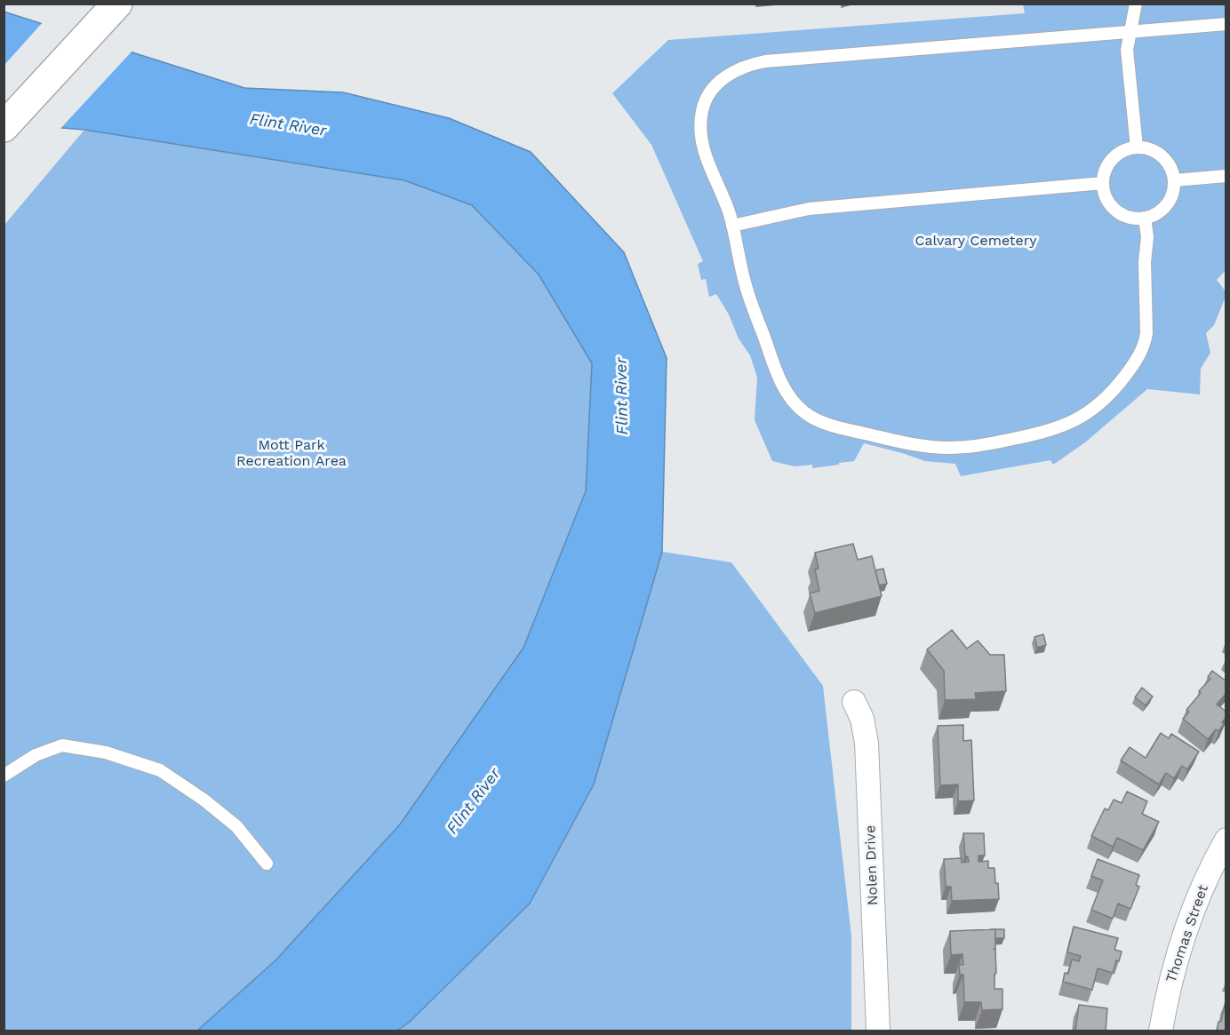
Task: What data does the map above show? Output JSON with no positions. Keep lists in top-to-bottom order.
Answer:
{
  "streets": {
    "street": ["Nolen Drive", "Thomas Street"]
  },
  "water": ["Flint River"],
  "parks": ["Calvary Cemetery", "Mott Park Recreation Area"]
}
